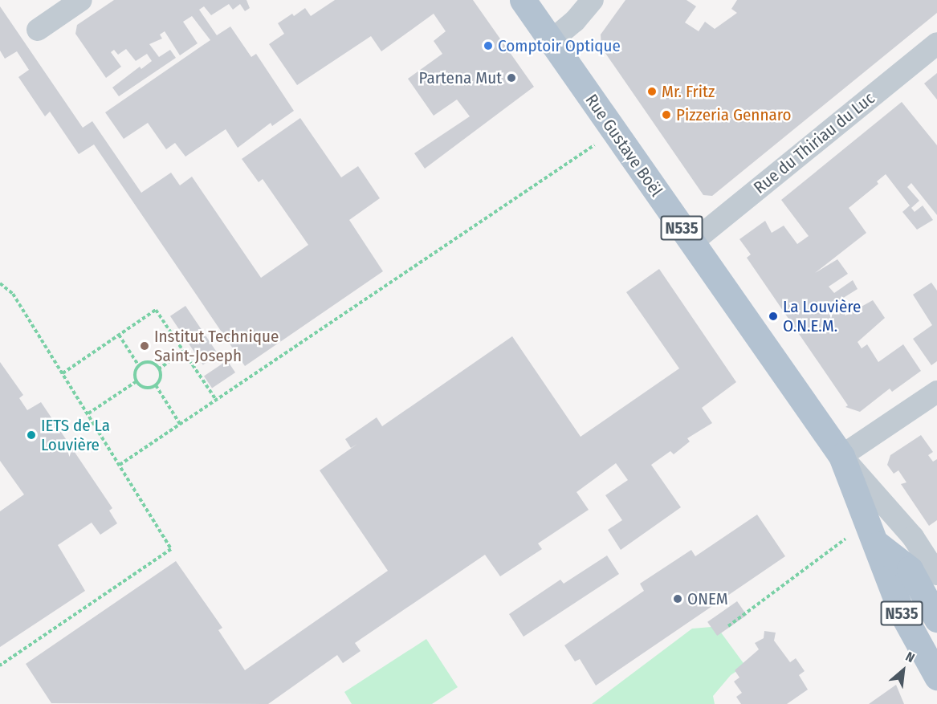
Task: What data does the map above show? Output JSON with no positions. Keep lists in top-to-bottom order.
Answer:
{
  "streets": {
    "main road": ["Rue Gustave Boël", "N535"],
    "street": ["Rue du Thiriau du Luc"]
  },
  "crossings": [
    ["Rue du Thiriau du Luc", "Rue Gustave Boël"]
  ],
  "places": [
    "Comptoir Optique",
    "Partena Mut",
    "Mr. Fritz",
    "Pizzeria Gennaro",
    "La Louvière O.N.E.M.",
    "Institut Technique Saint-Joseph",
    "IETS de La Louvière",
    "ONEM"
  ],
  "north": "top right"
}
